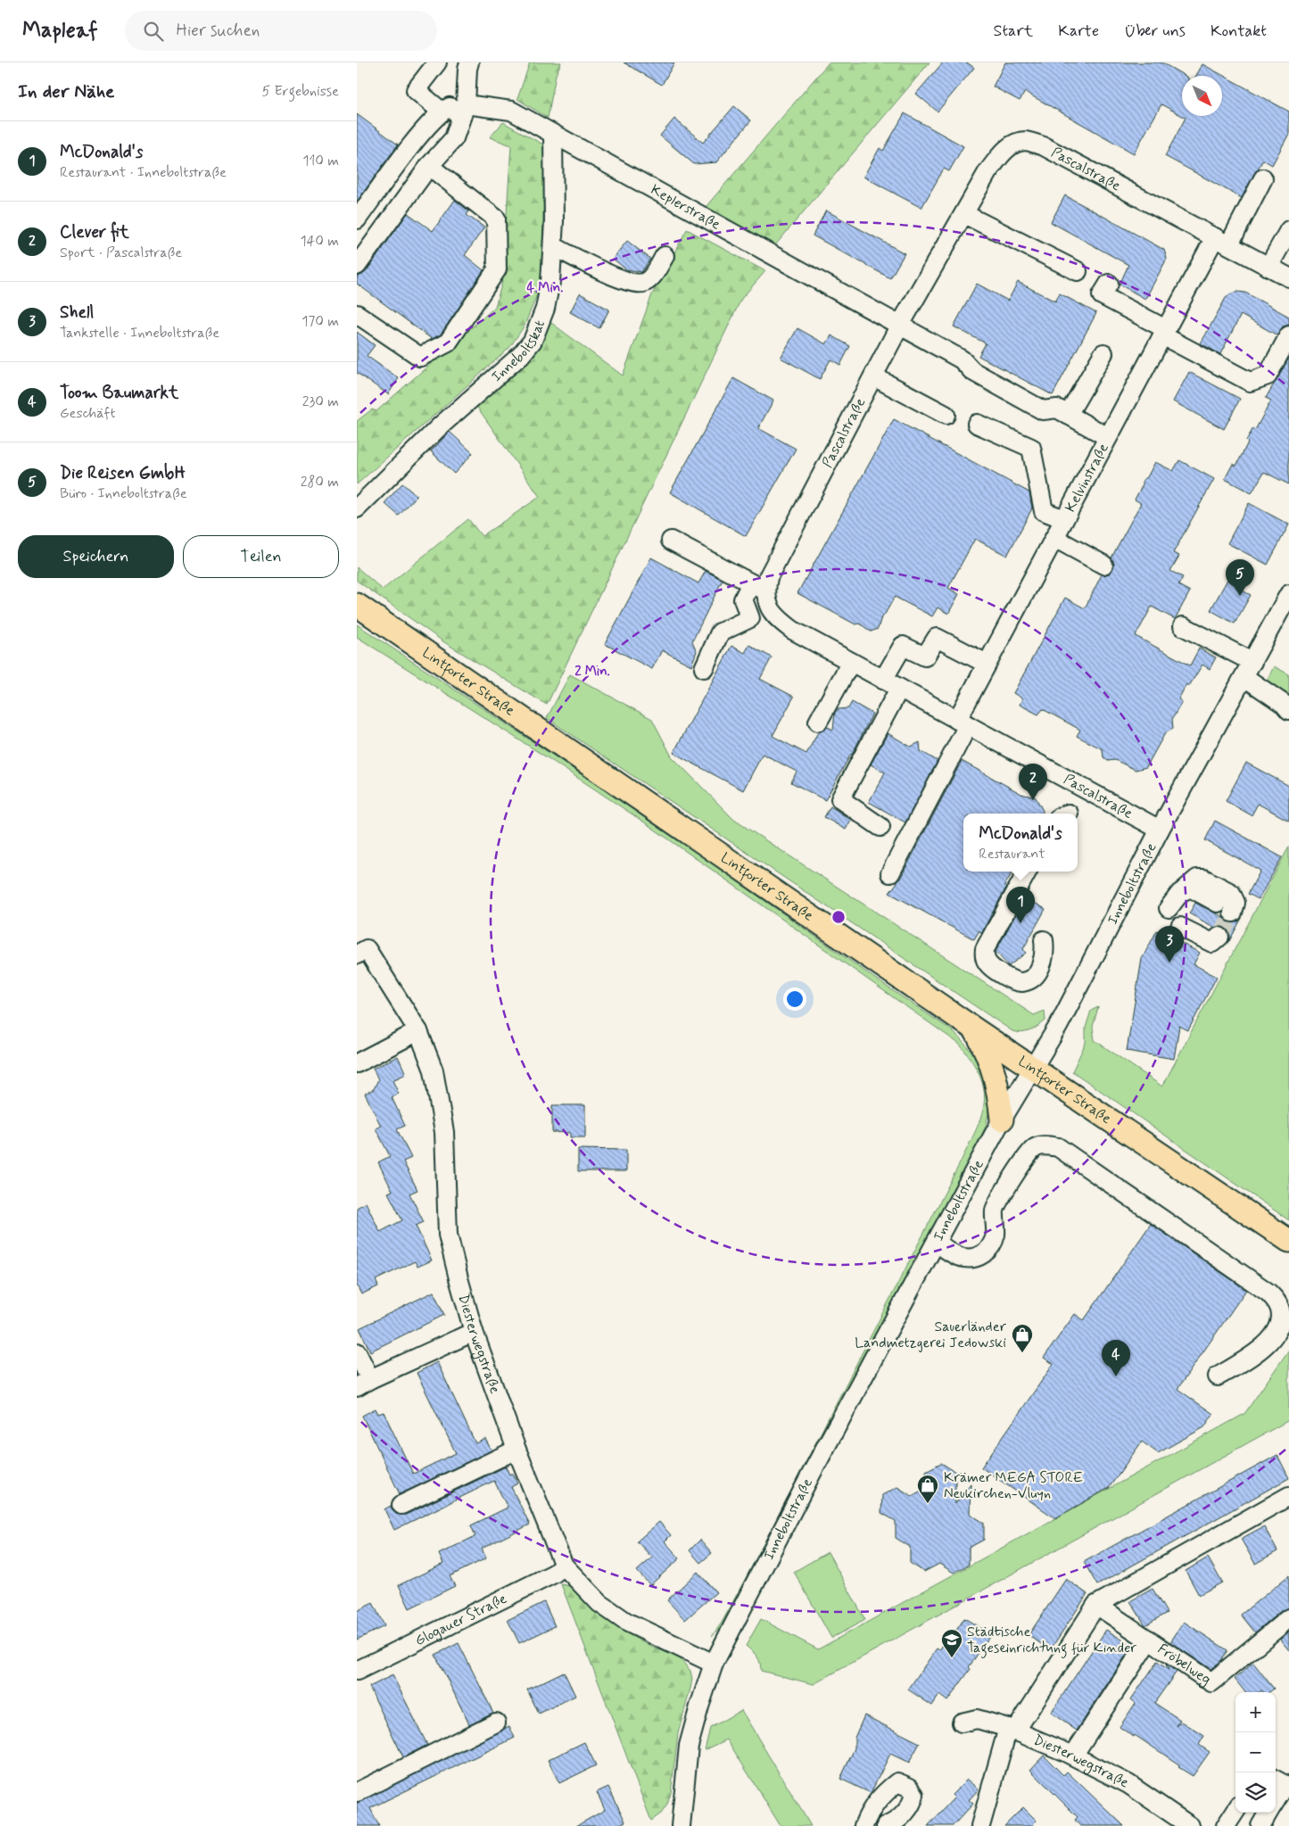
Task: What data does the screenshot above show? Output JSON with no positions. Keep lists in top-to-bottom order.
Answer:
{
  "streets": {
    "main road": ["Lintforter Straße"],
    "street": [
      "Pascalstraße",
      "Keplerstraße",
      "Inneboltskat",
      "Kelvinstraße",
      "Inneboltstraße",
      "Diesterwegstraße",
      "Glogauer Straße",
      "Fröbelweg"
    ]
  },
  "crossings": [
    ["Pascalstraße", "Keplerstraße"],
    ["Pascalstraße", "Kelvinstraße"],
    ["Pascalstraße", "Inneboltstraße"],
    ["Keplerstraße", "Inneboltskat"],
    ["Keplerstraße", "Kelvinstraße"],
    ["Lintforter Straße", "Inneboltstraße"],
    ["Inneboltstraße", "Diesterwegstraße"],
    ["Diesterwegstraße", "Glogauer Straße"]
  ],
  "places": {
    "shop": ["Sauerländer Landmetzgerei Jedowski", "Krämer MEGA STORE Neukirchen-Vluyn"],
    "school or university": ["Städtische Tageseinrichtung für Kinder"]
  },
  "north": "bottom right",
  "page": {
    "header": "Mapleaf",
    "search": "Hier suchen",
    "nav": [
      "Start",
      "Karte",
      "Über uns",
      "Kontakt"
    ],
    "heading": ["In der Nähe", "5 Ergebnisse"],
    "list": [
      {
        "mark": "1",
        "name": "McDonald's",
        "note": "Restaurant · Inneboltstraße",
        "value": "110 m"
      },
      {
        "mark": "2",
        "name": "Clever fit",
        "note": "Sport · Pascalstraße",
        "value": "140 m"
      },
      {
        "mark": "3",
        "name": "Shell",
        "note": "Tankstelle · Inneboltstraße",
        "value": "170 m"
      },
      {
        "mark": "4",
        "name": "Toom Baumarkt",
        "note": "Geschäft",
        "value": "230 m"
      },
      {
        "mark": "5",
        "name": "Die Reisen GmbH",
        "note": "Büro · Inneboltstraße",
        "value": "280 m"
      }
    ],
    "buttons": ["Speichern", "Teilen"],
    "pins": [
      "5",
      "2",
      "1",
      "3",
      "4"
    ],
    "popup": ["McDonald's", "Restaurant"],
    "map_buttons": ["+", "−"]
  },
  "rings": ["4 Min.", "2 Min."]
}
